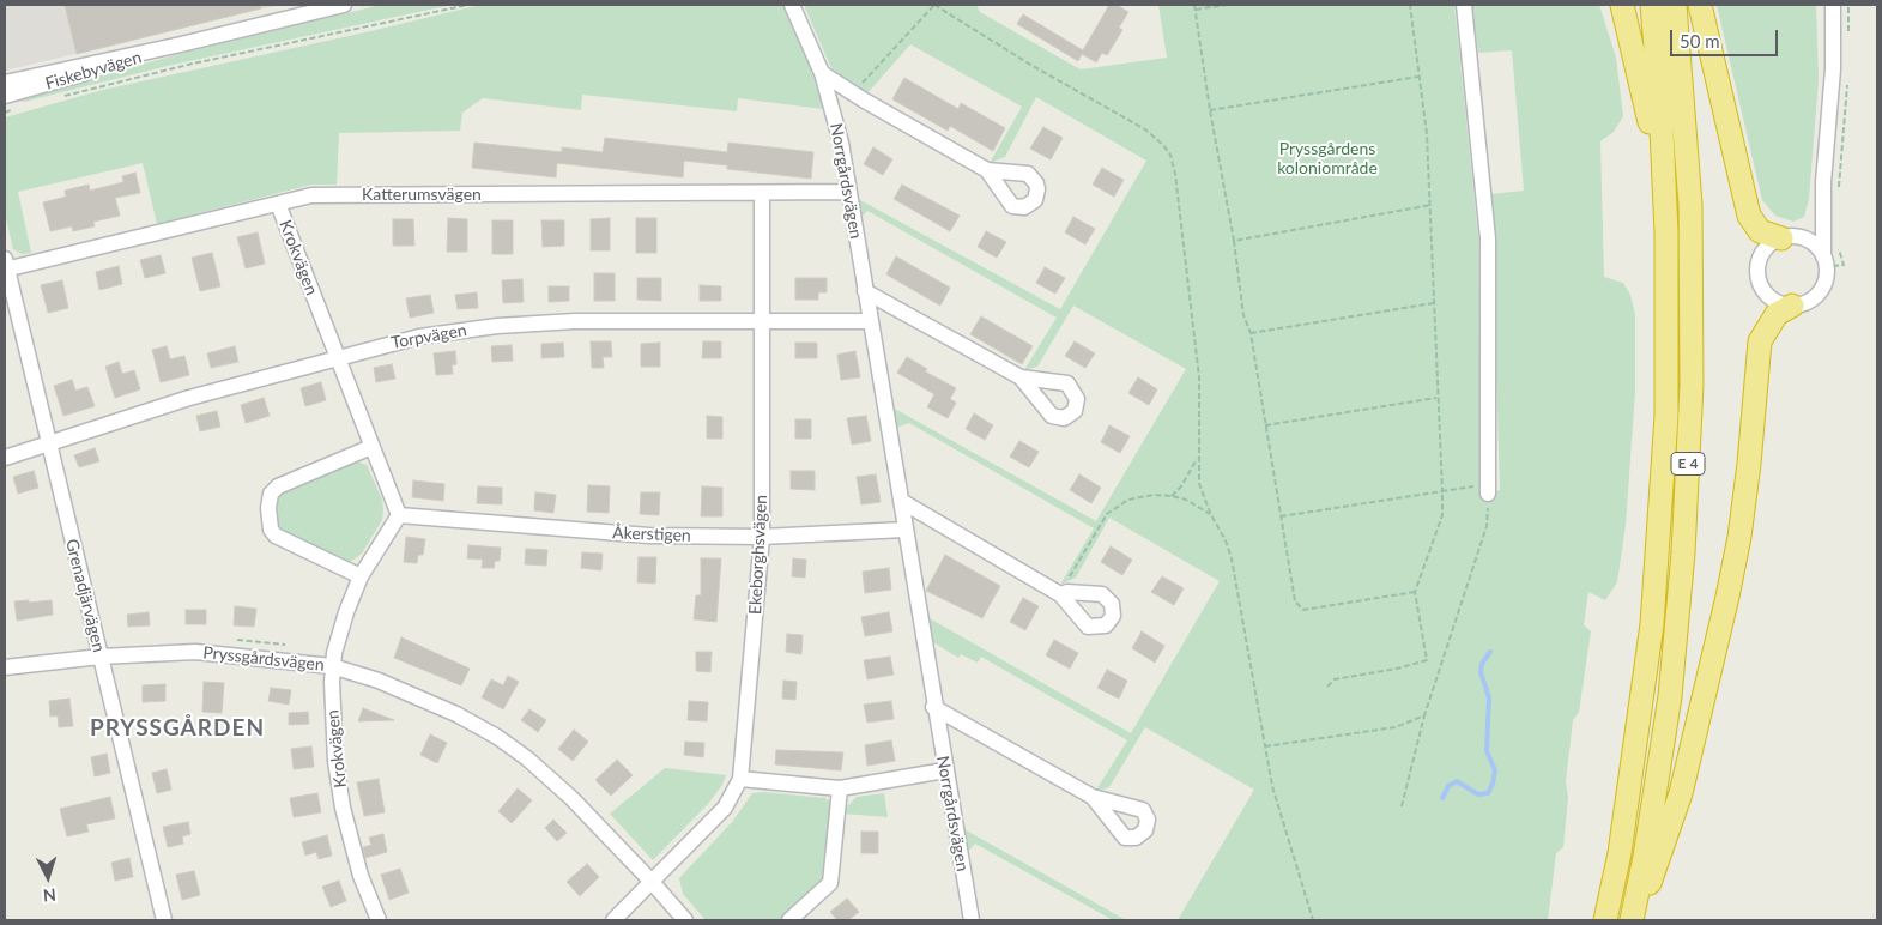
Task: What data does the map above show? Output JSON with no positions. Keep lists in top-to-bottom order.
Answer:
{
  "streets": {
    "highway": ["E 4"],
    "street": [
      "Fiskebyvägen",
      "Norrgårdsvägen",
      "Katterumsvägen",
      "Krokvägen",
      "Torpvägen",
      "Åkerstigen",
      "Ekeborghsvägen",
      "Grenadjärvägen",
      "Pryssgårdsvägen"
    ]
  },
  "crossings": [
    ["Norrgårdsvägen", "Katterumsvägen"],
    ["Norrgårdsvägen", "Torpvägen"],
    ["Norrgårdsvägen", "Åkerstigen"],
    ["Katterumsvägen", "Krokvägen"],
    ["Katterumsvägen", "Ekeborghsvägen"],
    ["Katterumsvägen", "Grenadjärvägen"],
    ["Krokvägen", "Torpvägen"],
    ["Krokvägen", "Åkerstigen"],
    ["Krokvägen", "Pryssgårdsvägen"],
    ["Torpvägen", "Ekeborghsvägen"],
    ["Torpvägen", "Grenadjärvägen"],
    ["Åkerstigen", "Ekeborghsvägen"],
    ["Ekeborghsvägen", "Pryssgårdsvägen"],
    ["Grenadjärvägen", "Pryssgårdsvägen"]
  ],
  "districts": ["PRYSSGÅRDEN"],
  "parks": ["Pryssgårdens koloniområde"],
  "scale_bar": "50 m",
  "north": "bottom"
}
